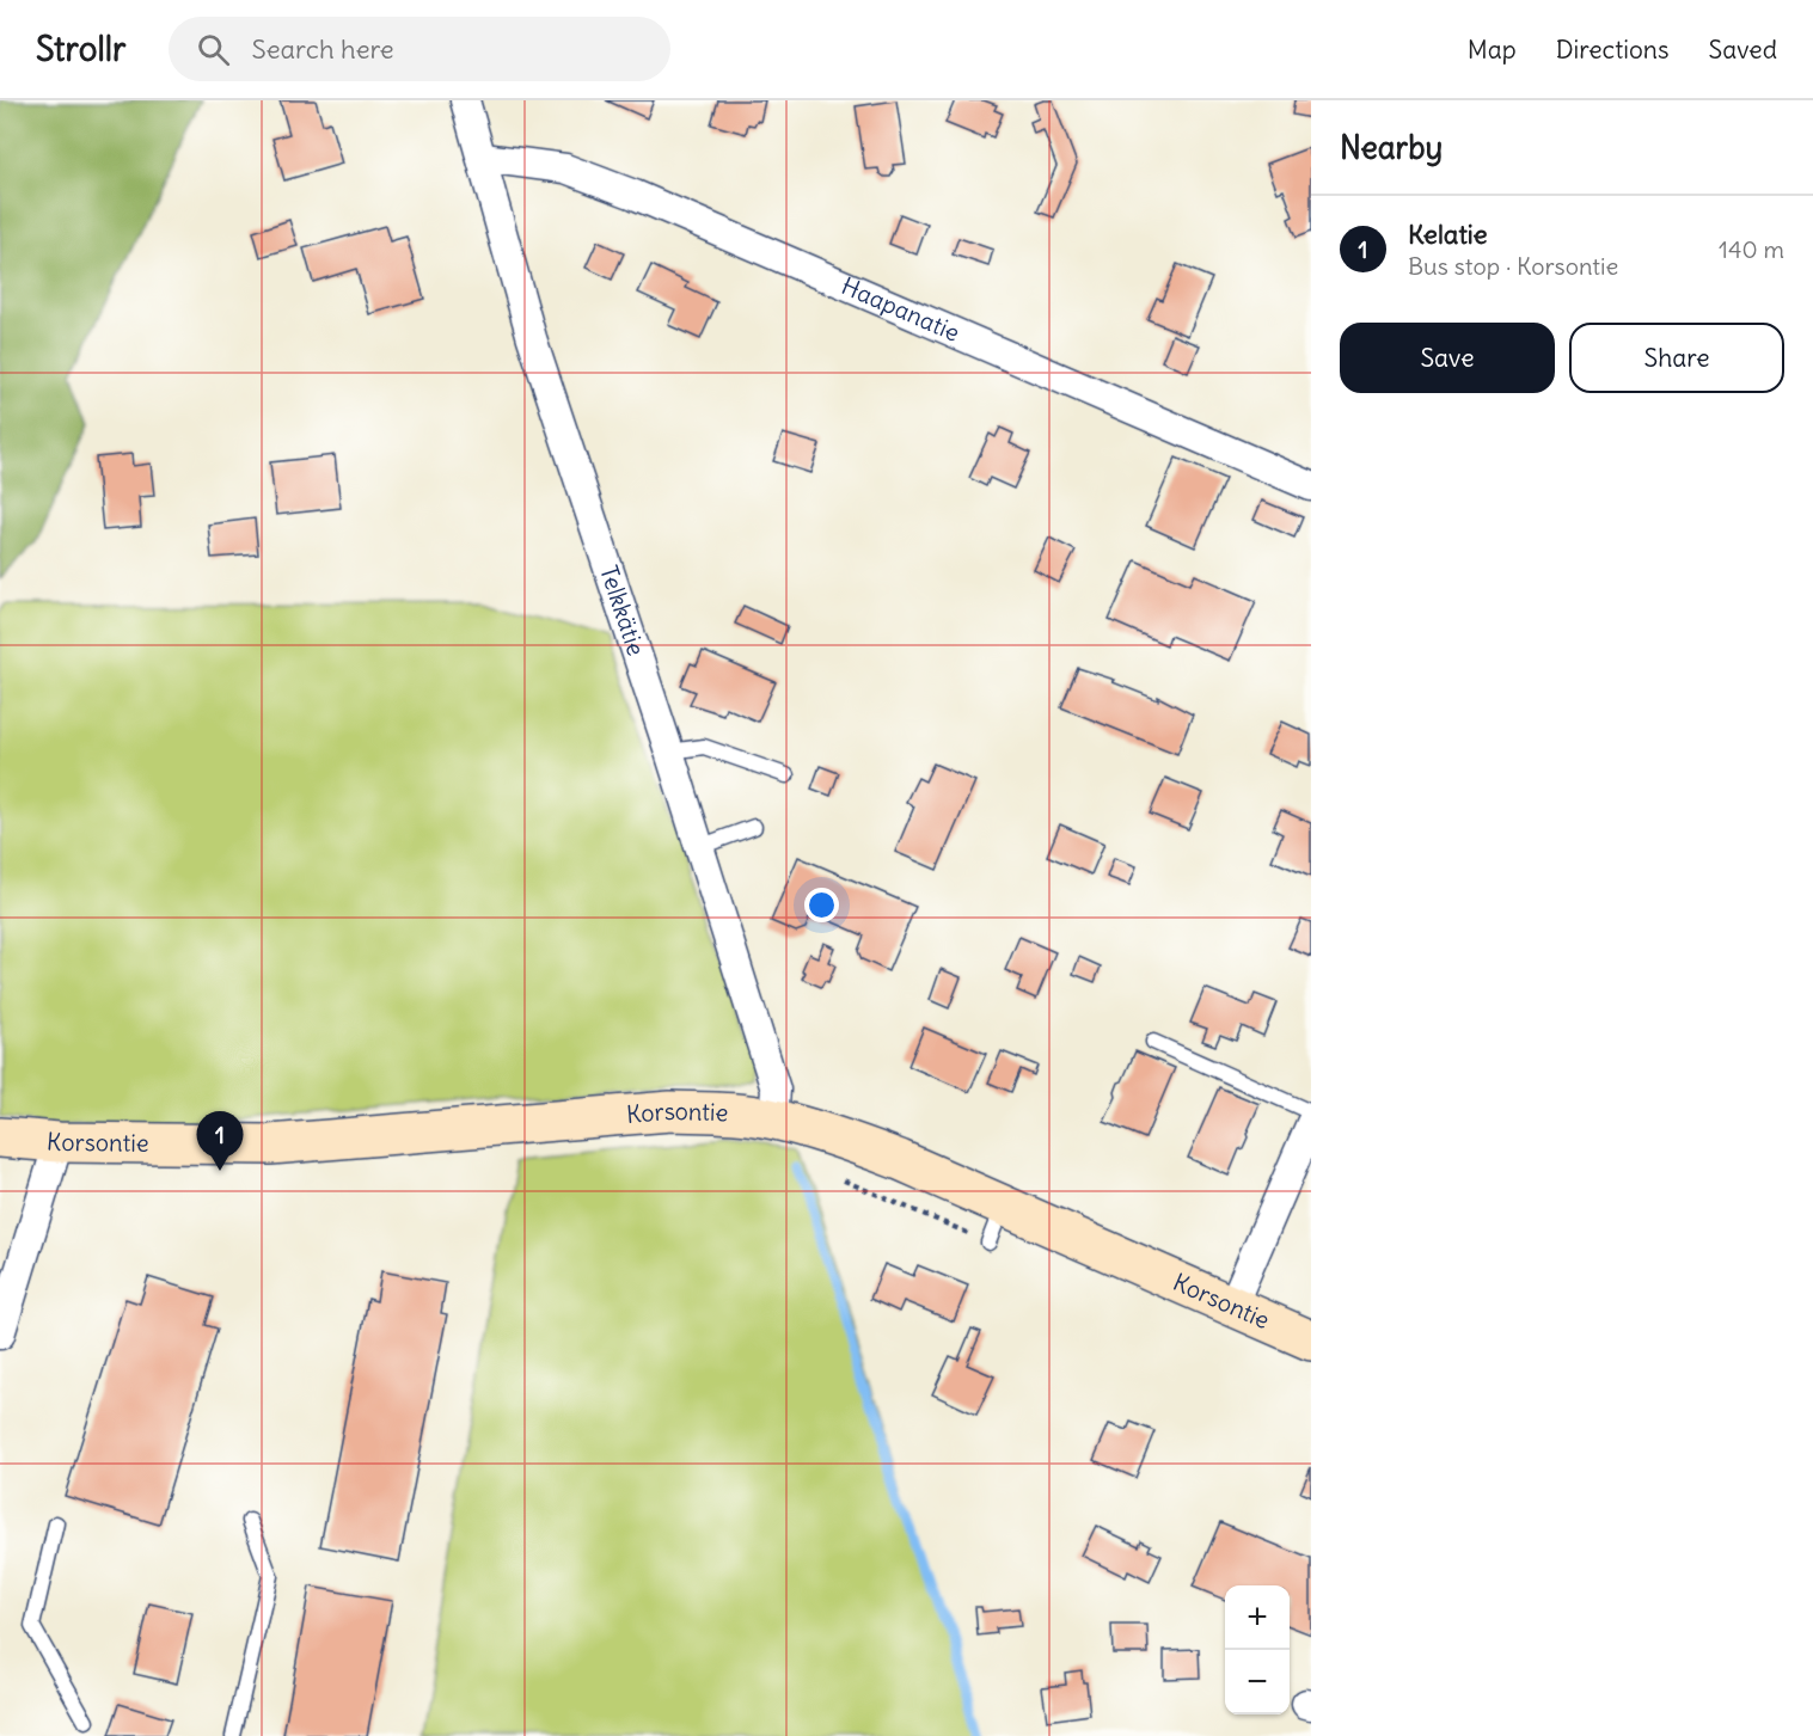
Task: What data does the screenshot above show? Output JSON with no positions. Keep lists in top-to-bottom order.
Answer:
{
  "streets": {
    "main road": ["Korsontie"],
    "street": ["Haapanatie", "Telkkätie"]
  },
  "crossings": [
    ["Haapanatie", "Telkkätie"],
    ["Telkkätie", "Korsontie"]
  ],
  "page": {
    "header": "Strollr",
    "search": "Search here",
    "nav": ["Map", "Directions", "Saved"],
    "heading": "Nearby",
    "list": [
      {
        "mark": "1",
        "name": "Kelatie",
        "note": "Bus stop · Korsontie",
        "value": "140 m"
      }
    ],
    "buttons": ["Save", "Share"],
    "pins": "1",
    "map_buttons": ["+", "−"]
  }
}
